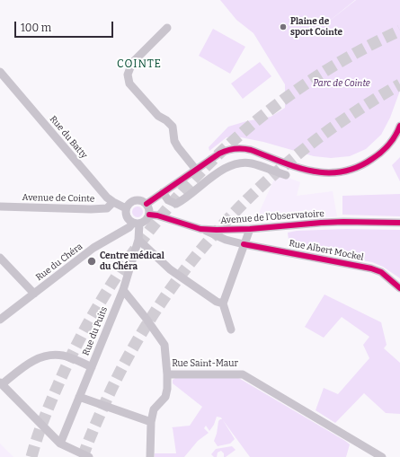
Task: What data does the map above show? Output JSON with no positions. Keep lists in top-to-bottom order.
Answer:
{
  "streets": {
    "street": [
      "Rue du Batty",
      "Avenue de Cointe",
      "Avenue de l'Observatoire",
      "Rue Albert Mockel",
      "Rue du Chéra",
      "Rue du Puits",
      "Rue Saint-Maur"
    ]
  },
  "crossings": [
    ["Rue du Batty", "Avenue de Cointe"],
    ["Rue du Batty", "Avenue de l'Observatoire"],
    ["Rue du Batty", "Rue du Chéra"],
    ["Rue du Batty", "Rue du Puits"],
    ["Avenue de l'Observatoire", "Rue Albert Mockel"],
    ["Avenue de l'Observatoire", "Rue du Chéra"],
    ["Avenue de l'Observatoire", "Rue du Puits"],
    ["Rue du Chéra", "Rue du Puits"],
    ["Rue du Puits", "Rue Saint-Maur"]
  ],
  "districts": ["COINTE"],
  "parks": ["Parc de Cointe"],
  "places": ["Plaine de sport Cointe", "Centre médical du Chéra"],
  "scale_bar": "100 m"
}
